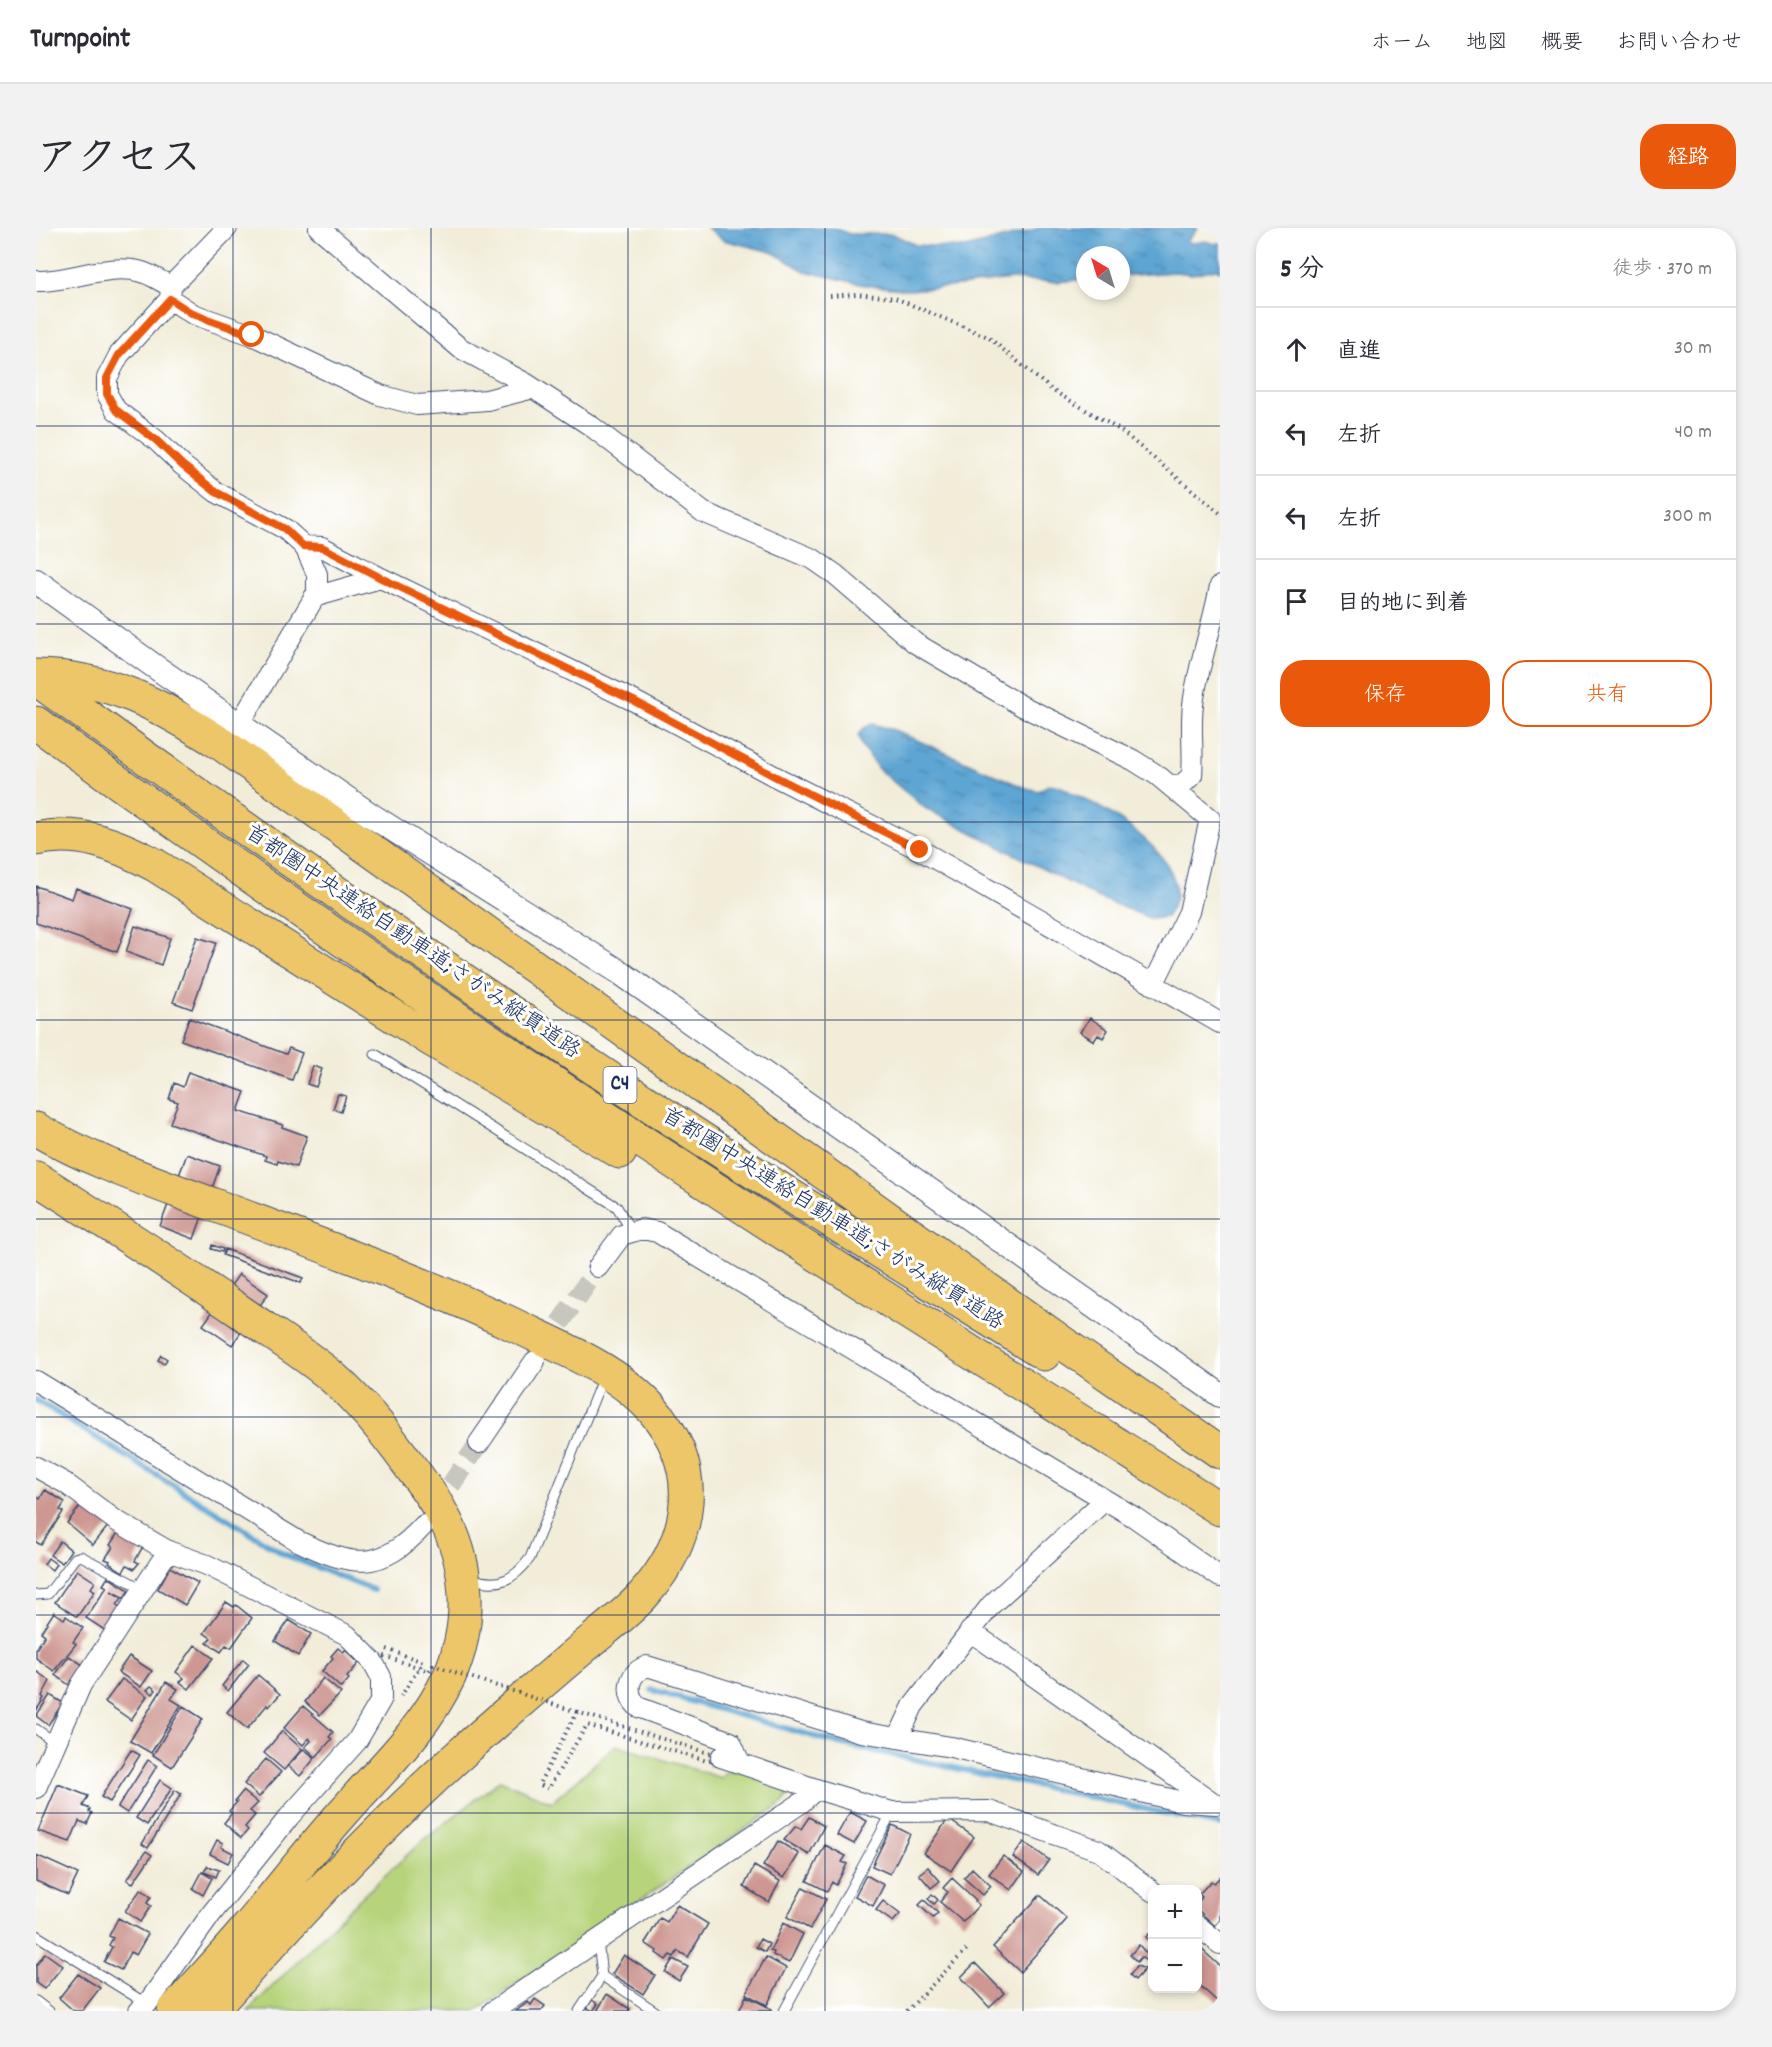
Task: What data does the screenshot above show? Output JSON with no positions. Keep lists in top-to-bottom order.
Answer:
{
  "streets": {
    "highway": ["首都圏中央連絡自動車道;さがみ縦貫道路", "C4"]
  },
  "north": "top left",
  "page": {
    "header": "Turnpoint",
    "nav": [
      "ホーム",
      "地図",
      "概要",
      "お問い合わせ"
    ],
    "title": "アクセス",
    "buttons": [
      "経路",
      ["保存", "共有"]
    ],
    "heading": ["5 分", "徒歩 · 370 m"],
    "list": [
      ["直進", "30 m"],
      ["左折", "40 m"],
      ["左折", "300 m"],
      "目的地に到着"
    ],
    "map_buttons": ["+", "−"]
  }
}
